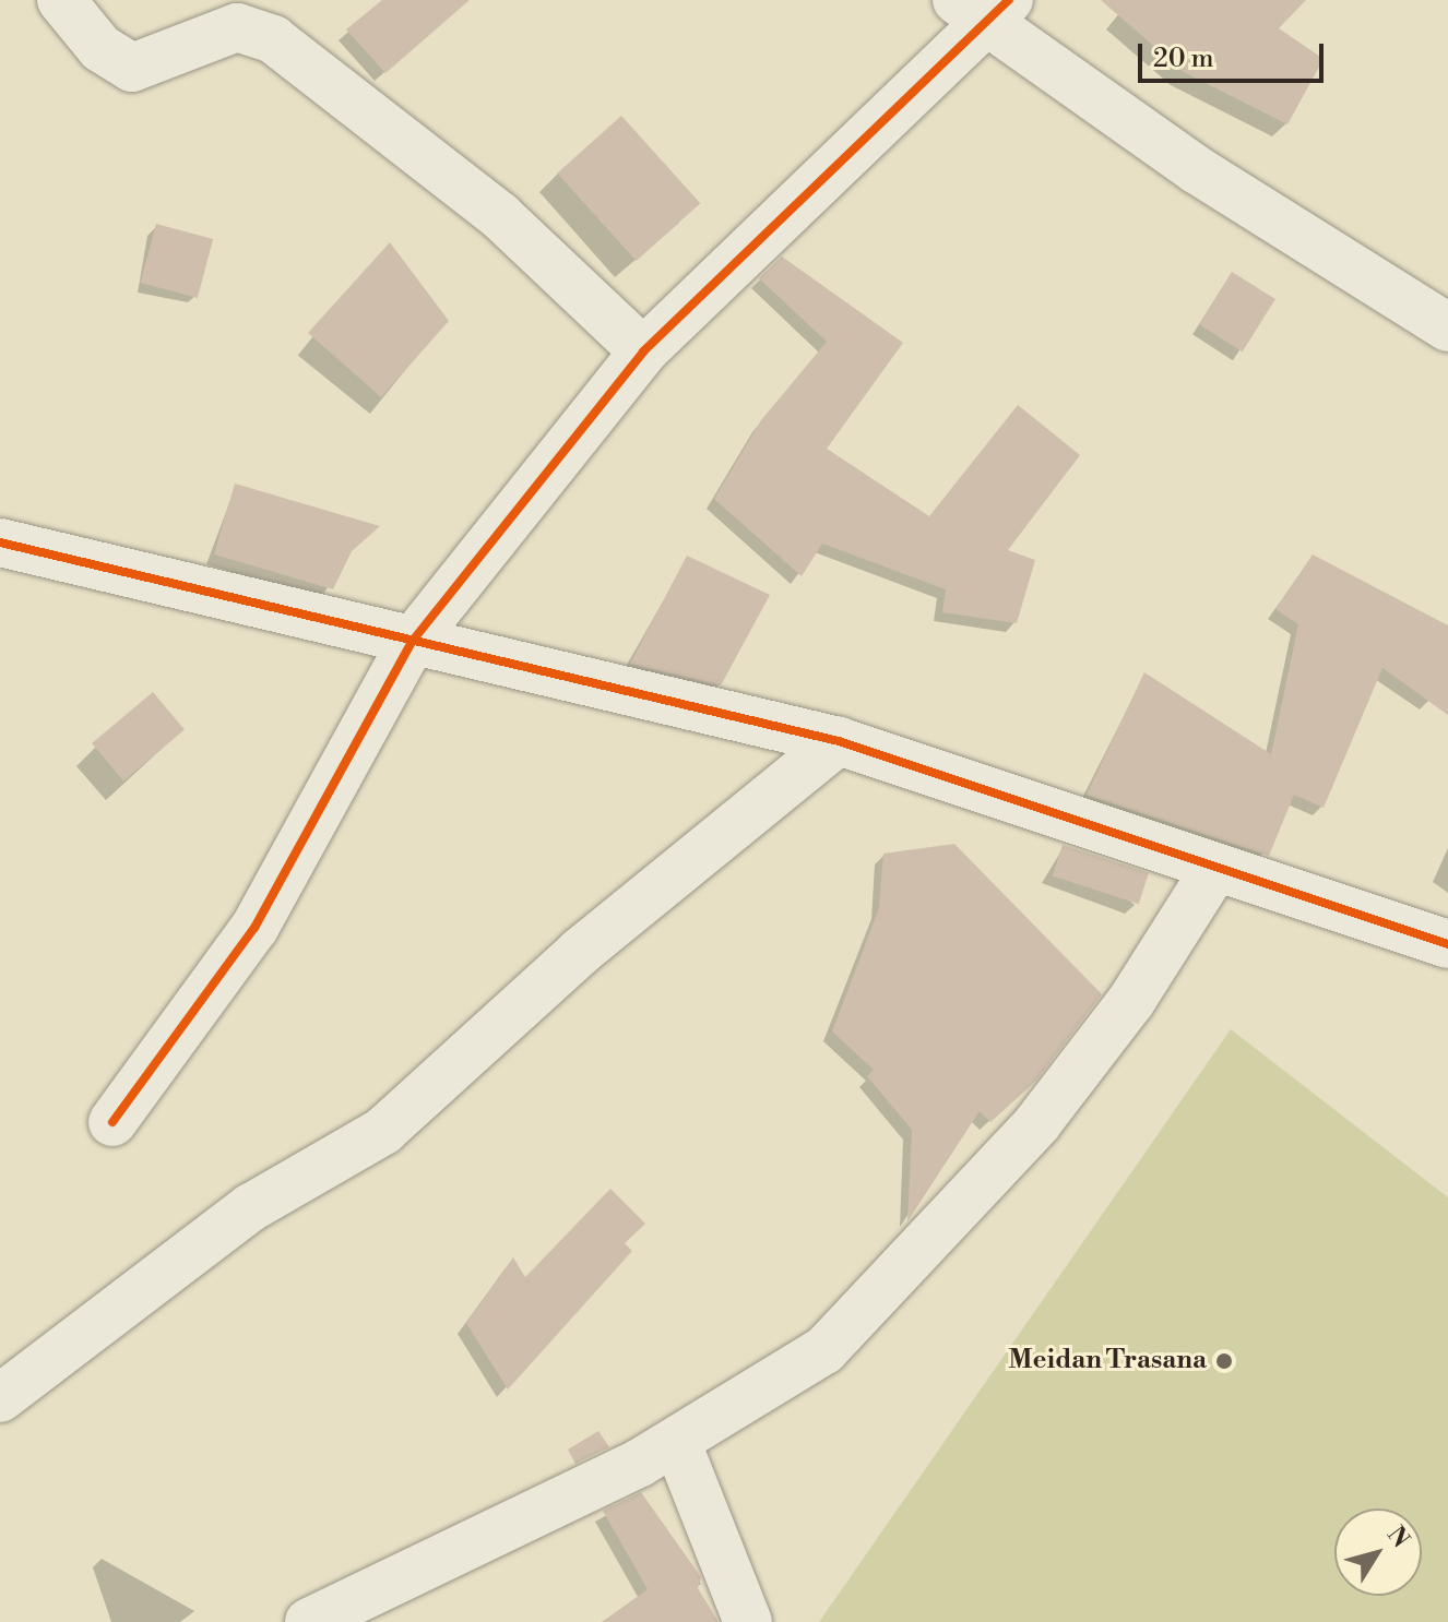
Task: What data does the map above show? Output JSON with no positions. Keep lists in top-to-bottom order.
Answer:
{
  "places": ["Meidan Trasana"],
  "scale_bar": "20 m",
  "north": "top right"
}
